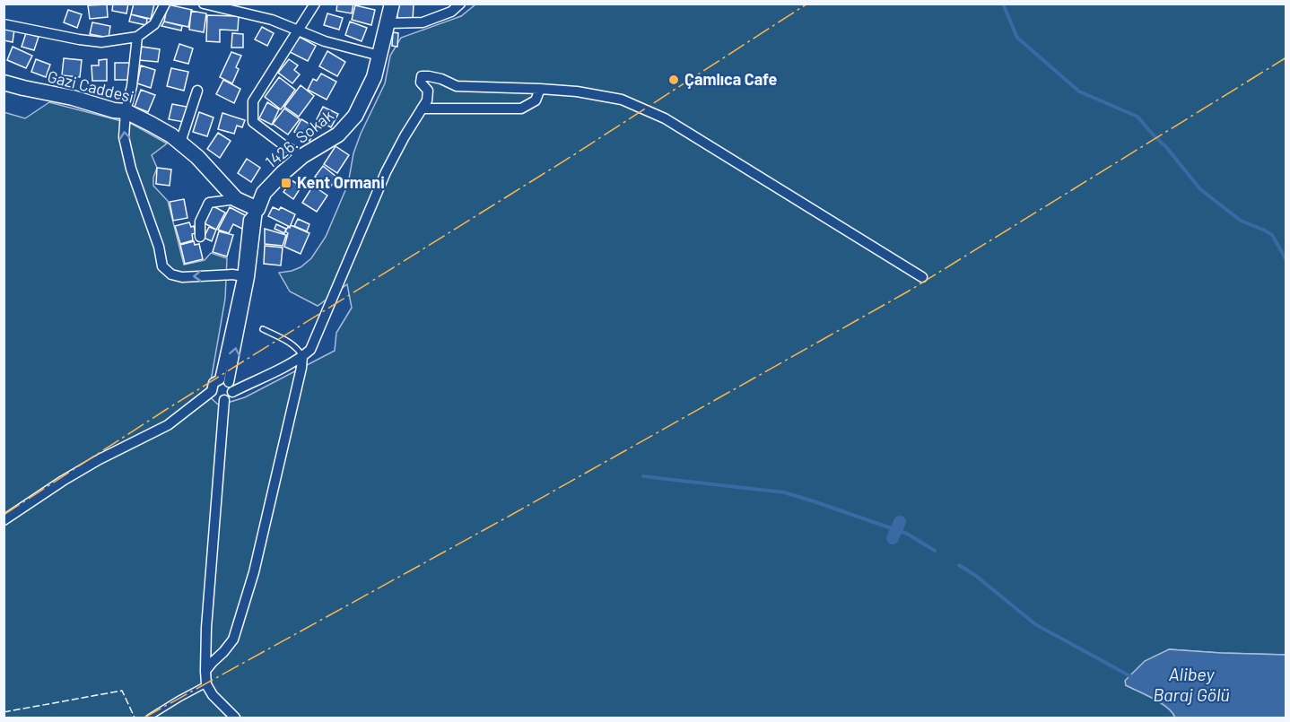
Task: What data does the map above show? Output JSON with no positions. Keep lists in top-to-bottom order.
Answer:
{
  "streets": {
    "street": ["Gazi Caddesi", "1426. Sokak"]
  },
  "crossings": [
    ["Gazi Caddesi", "1426. Sokak"]
  ],
  "water": ["Alibey Baraj Gölü"],
  "places": {
    "other": ["Çamlıca Cafe"],
    "transit": ["Kent Ormani"]
  }
}
